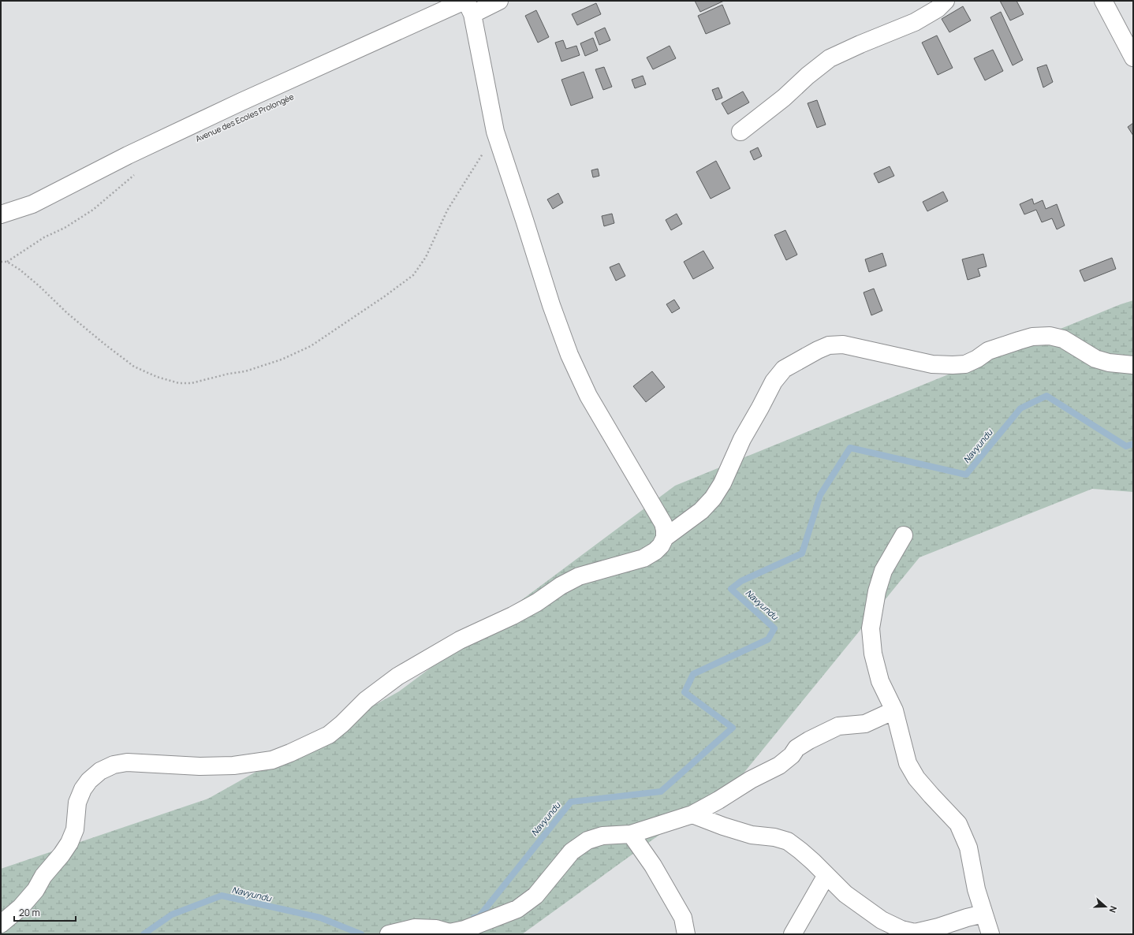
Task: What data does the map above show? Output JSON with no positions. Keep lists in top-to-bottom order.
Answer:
{
  "water": ["Navyundu"],
  "scale_bar": "20 m",
  "north": "right"
}
